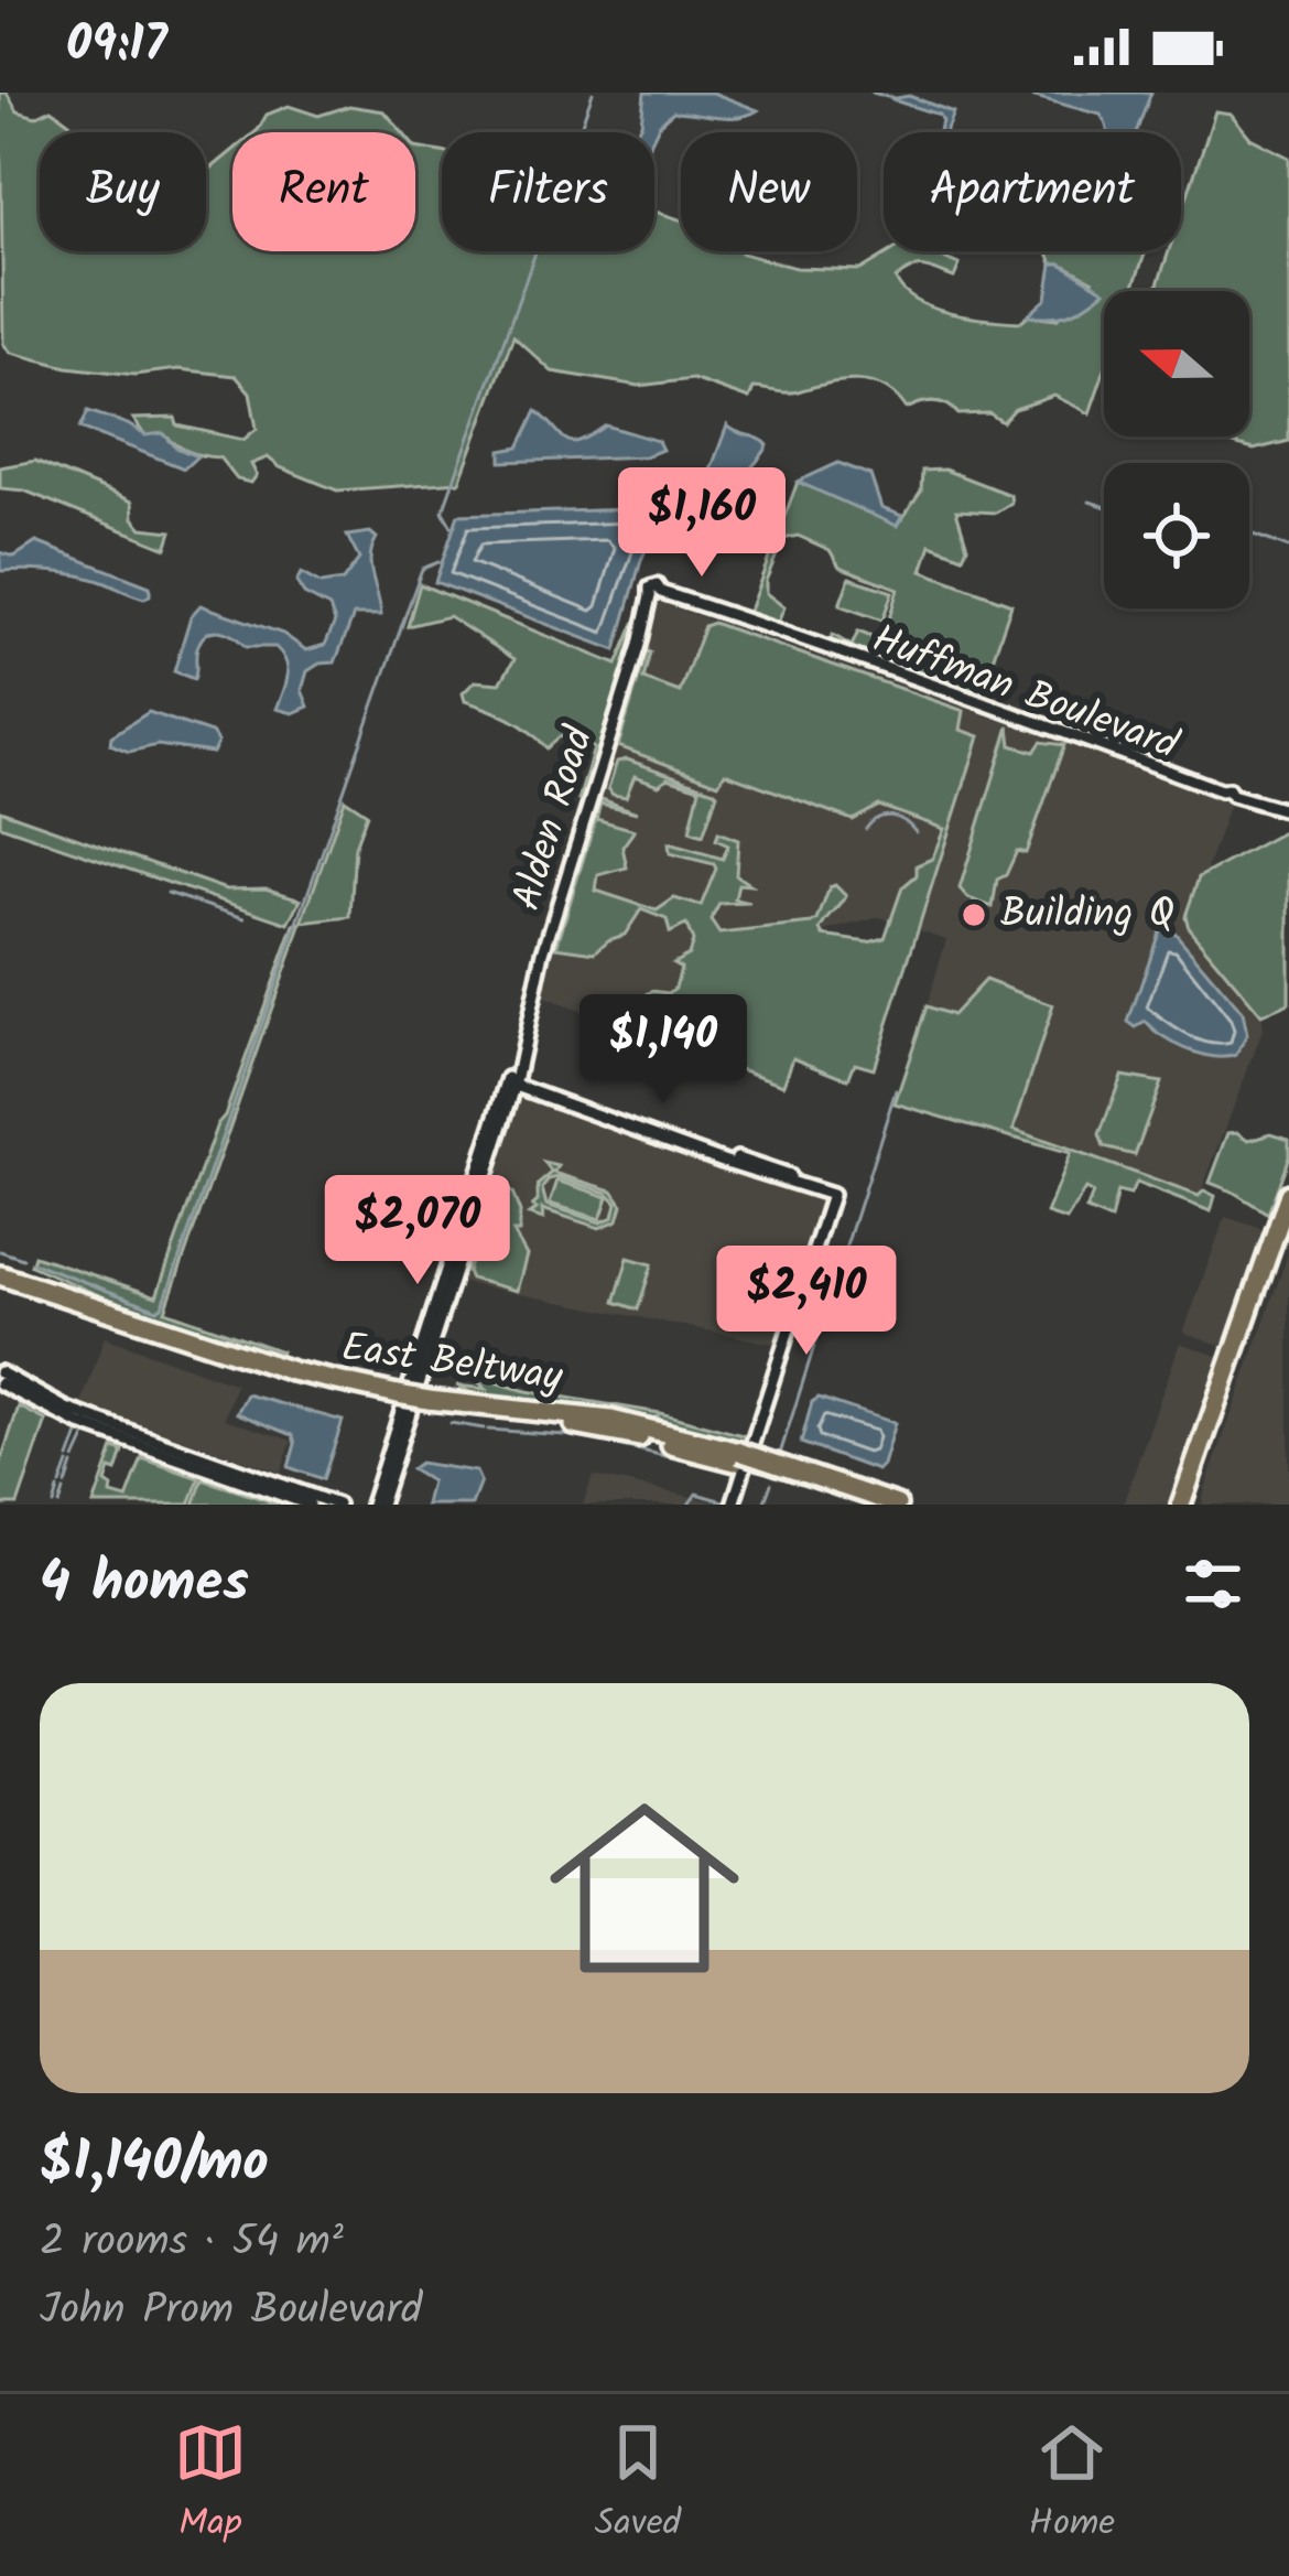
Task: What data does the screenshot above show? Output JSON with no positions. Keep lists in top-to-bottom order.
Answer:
{
  "streets": {
    "highway": ["East Beltway"],
    "street": ["Huffman Boulevard", "Alden Road"]
  },
  "crossings": [
    ["Huffman Boulevard", "Alden Road"]
  ],
  "places": ["Building Q"],
  "north": "left",
  "page": {
    "status": "09:17",
    "chip": [
      "Buy",
      "Rent",
      "Filters",
      "New",
      "Apartment"
    ],
    "price": [
      "$1,160",
      "$1,140",
      "$2,070",
      "$2,410"
    ],
    "heading": "4 homes",
    "list": [
      {
        "name": "$1,140/mo",
        "note": "2 rooms · 54 m² · John Prom Boulevard"
      }
    ],
    "tabs": ["Map", "Saved", "Home"]
  }
}
